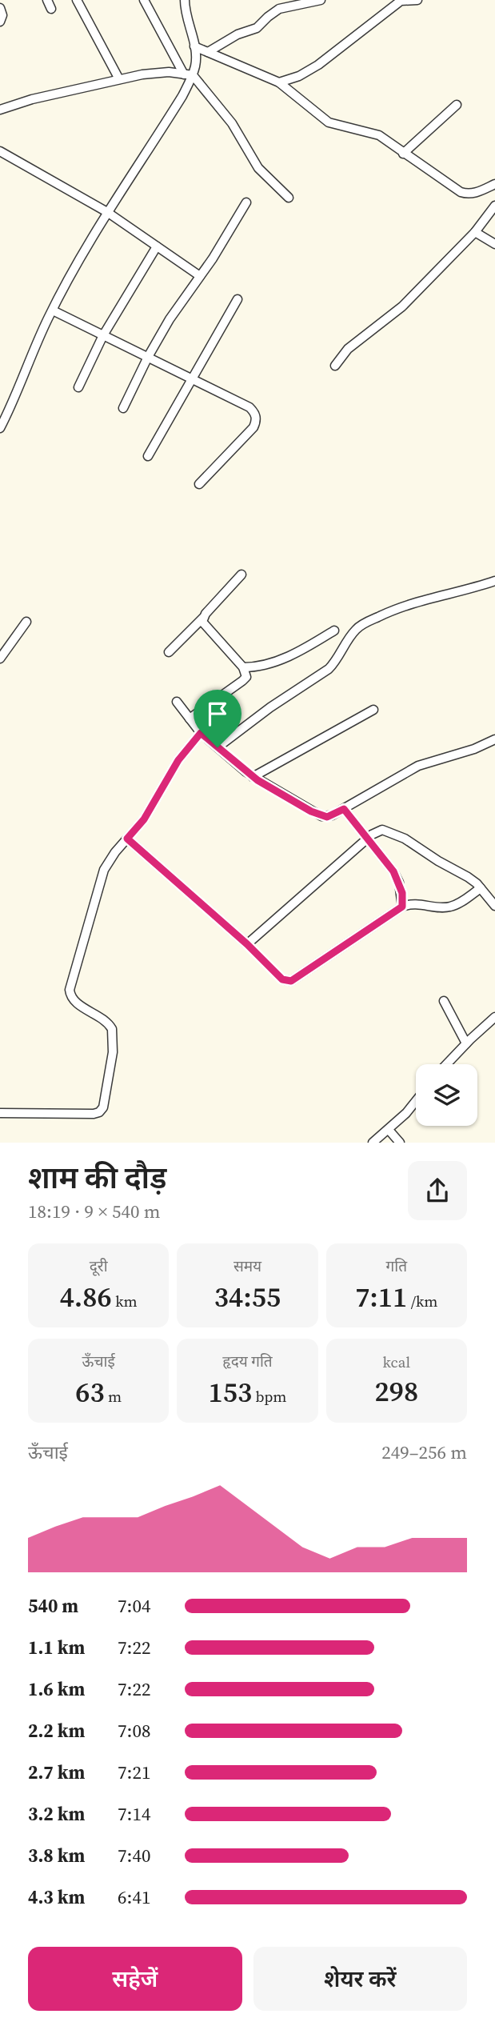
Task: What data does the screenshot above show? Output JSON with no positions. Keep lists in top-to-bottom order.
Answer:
{
  "page": {
    "heading": ["शाम की दौड़", "18:19 · 9 × 540 m"],
    "stats": [
      ["दूरी", "4.86 km"],
      ["समय", "34:55"],
      ["गति", "7:11 /km"],
      ["ऊँचाई", "63 m"],
      ["हृदय गति", "153 bpm"],
      ["kcal", "298"]
    ],
    "chart": ["ऊँचाई", "249–256 m"],
    "list": [
      {
        "name": "540 m",
        "note": "7:04"
      },
      {
        "name": "1.1 km",
        "note": "7:22"
      },
      {
        "name": "1.6 km",
        "note": "7:22"
      },
      {
        "name": "2.2 km",
        "note": "7:08"
      },
      {
        "name": "2.7 km",
        "note": "7:21"
      },
      {
        "name": "3.2 km",
        "note": "7:14"
      },
      {
        "name": "3.8 km",
        "note": "7:40"
      },
      {
        "name": "4.3 km",
        "note": "6:41"
      }
    ],
    "buttons": ["सहेजें", "शेयर करें"]
  }
}
